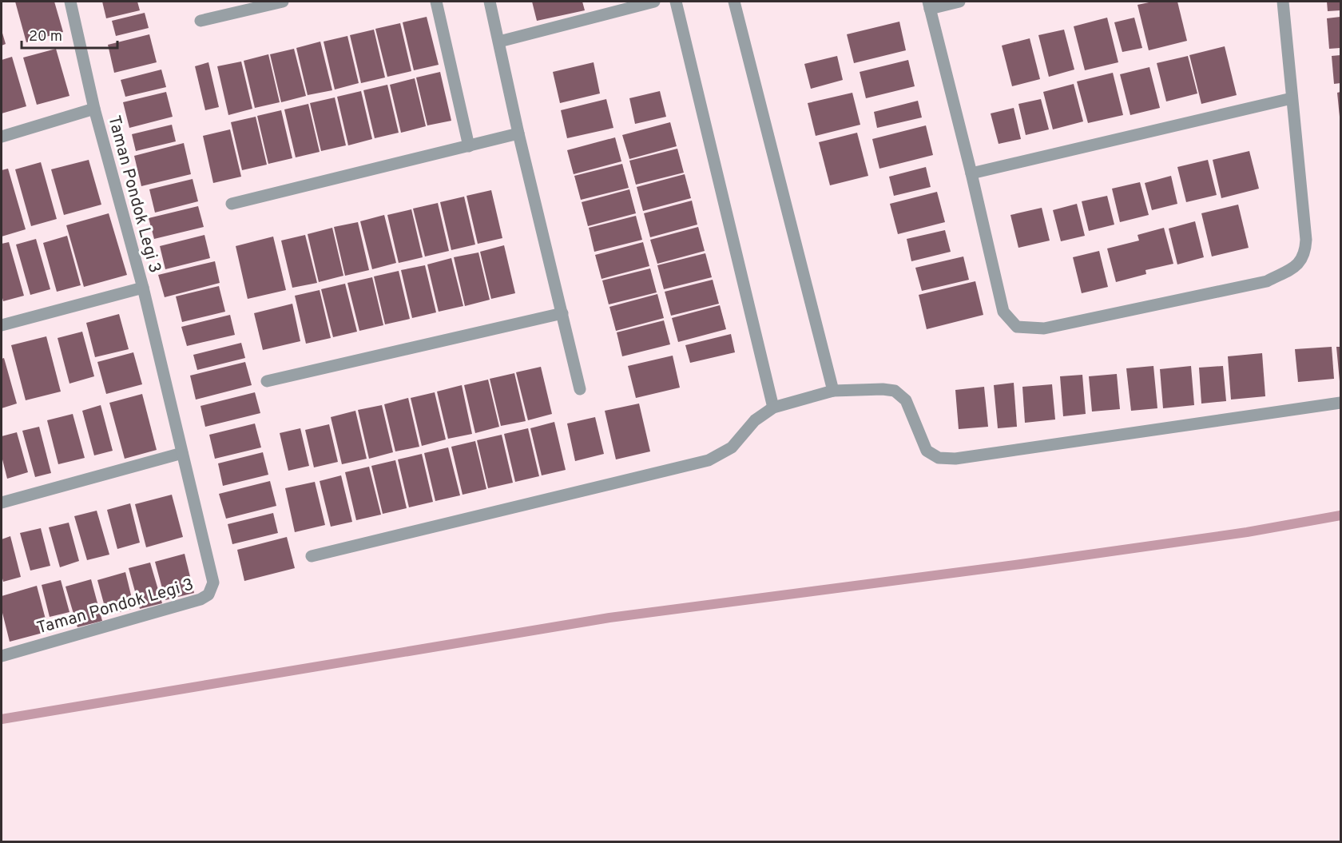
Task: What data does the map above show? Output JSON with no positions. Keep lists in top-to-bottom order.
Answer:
{
  "streets": {
    "street": ["Taman Pondok Legi 3"]
  },
  "scale_bar": "20 m"
}
